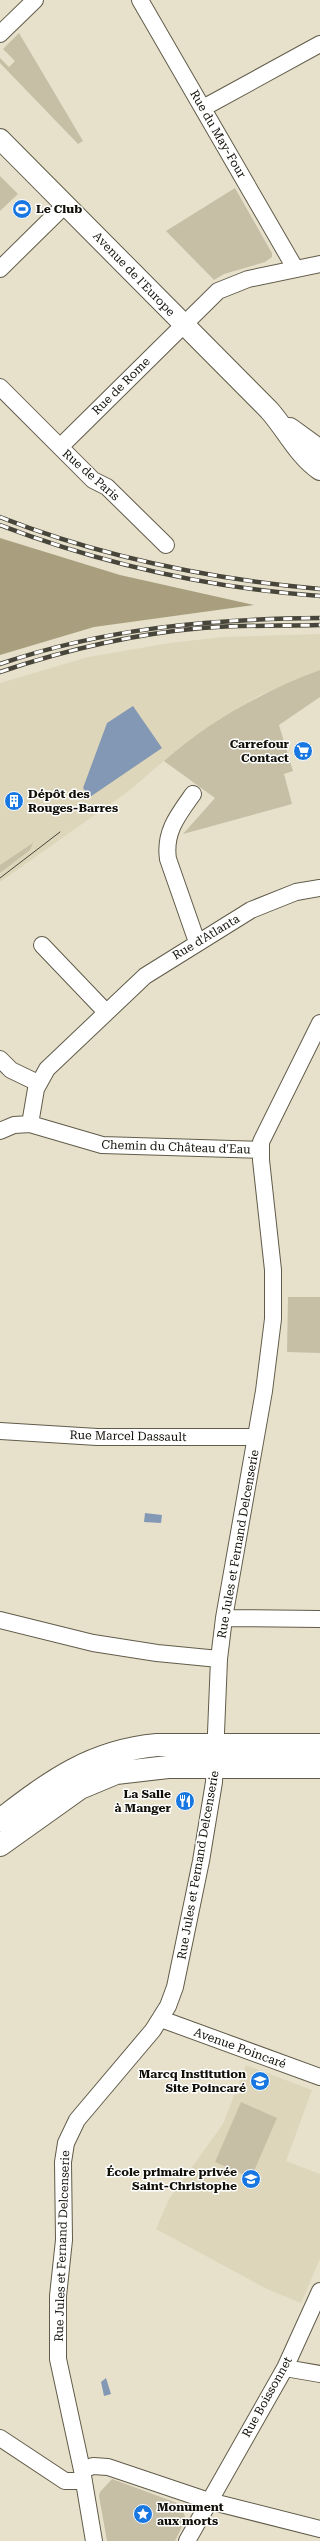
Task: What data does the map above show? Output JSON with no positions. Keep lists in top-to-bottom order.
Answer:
{
  "streets": {
    "street": [
      "Rue du May-Four",
      "Avenue de l'Europe",
      "Rue de Rome",
      "Rue de Paris",
      "Rue d'Atlanta",
      "Chemin du Château d'Eau",
      "Rue Marcel Dassault",
      "Rue Jules et Fernand Delcenserie",
      "Avenue Poincaré",
      "Rue Boissonnet"
    ]
  },
  "crossings": [
    ["Rue du May-Four", "Rue de Rome"],
    ["Avenue de l'Europe", "Rue de Rome"],
    ["Rue de Rome", "Rue de Paris"],
    ["Rue d'Atlanta", "Chemin du Château d'Eau"],
    ["Chemin du Château d'Eau", "Rue Jules et Fernand Delcenserie"],
    ["Rue Marcel Dassault", "Rue Jules et Fernand Delcenserie"],
    ["Rue Jules et Fernand Delcenserie", "Avenue Poincaré"]
  ],
  "places": {
    "sports": ["Le Club"],
    "supermarket": ["Carrefour Contact"],
    "building": ["Dépôt des Rouges-Barres"],
    "restaurant": ["La Salle à Manger"],
    "school or university": ["Marcq Institution Site Poincaré", "École primaire privée Saint-Christophe"],
    "place": ["Monument aux morts"]
  }
}
